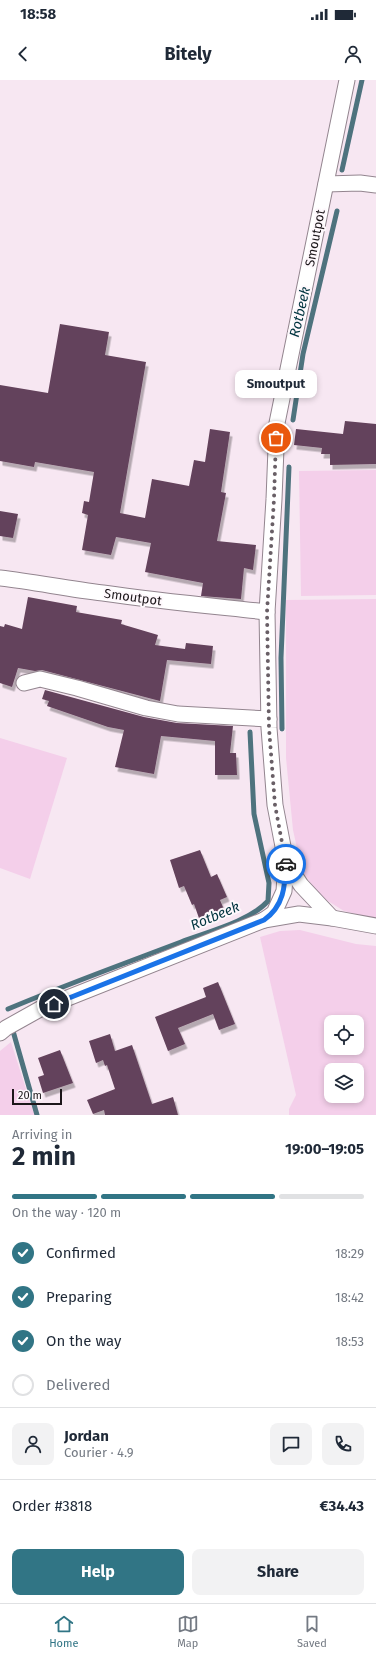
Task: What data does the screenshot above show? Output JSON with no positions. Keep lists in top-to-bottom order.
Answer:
{
  "streets": {
    "street": ["Smoutpot"]
  },
  "water": ["Rotbeek"],
  "places": ["Smoutput"],
  "scale_bar": "20 m",
  "page": {
    "status": "18:58",
    "header": "Bitely",
    "bubble": "Smoutput",
    "scale": "20 m",
    "heading": ["2 min", "Arriving in", "19:00–19:05"],
    "panel": [
      "Jordan",
      "Courier · 4.9",
      "Order #3818",
      "€34.43"
    ],
    "bar": "On the way · 120 m",
    "list": [
      ["Confirmed", "18:29"],
      ["Preparing", "18:42"],
      ["On the way", "18:53"],
      "Delivered"
    ],
    "buttons": ["Help", "Share"],
    "tabs": ["Home", "Map", "Saved"]
  }
}
